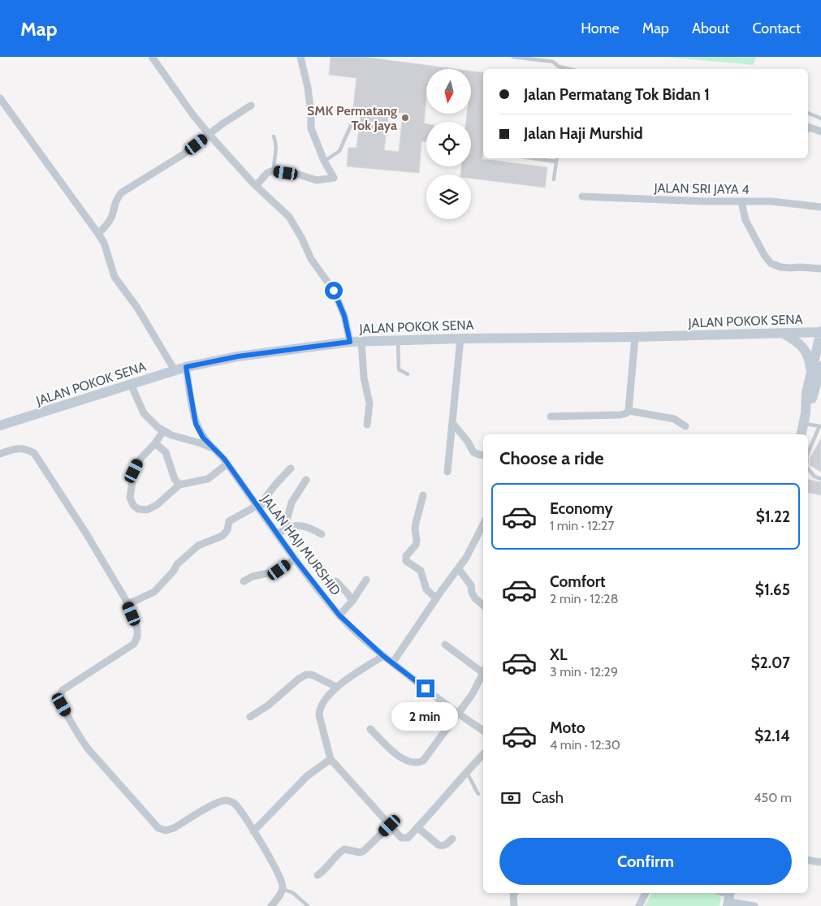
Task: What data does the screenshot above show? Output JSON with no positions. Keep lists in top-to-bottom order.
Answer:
{
  "streets": {
    "main road": ["JALAN POKOK SENA"],
    "street": ["JALAN SRI JAYA 4", "JALAN HAJI MURSHID"]
  },
  "crossings": [
    ["JALAN POKOK SENA", "JALAN HAJI MURSHID"]
  ],
  "places": ["SMK Permatang Tok Jaya"],
  "north": "bottom",
  "page": {
    "header": "Map",
    "nav": [
      "Home",
      "Map",
      "About",
      "Contact"
    ],
    "banner": ["Jalan Permatang Tok Bidan 1", "Jalan Haji Murshid"],
    "heading": "Choose a ride",
    "list": [
      {
        "name": "Economy",
        "note": "1 min · 12:27",
        "value": "$1.22"
      },
      {
        "name": "Comfort",
        "note": "2 min · 12:28",
        "value": "$1.65"
      },
      {
        "name": "XL",
        "note": "3 min · 12:29",
        "value": "$2.07"
      },
      {
        "name": "Moto",
        "note": "4 min · 12:30",
        "value": "$2.14"
      }
    ],
    "bubble": "2 min",
    "pay": ["Cash", "450 m"],
    "buttons": "Confirm"
  }
}
